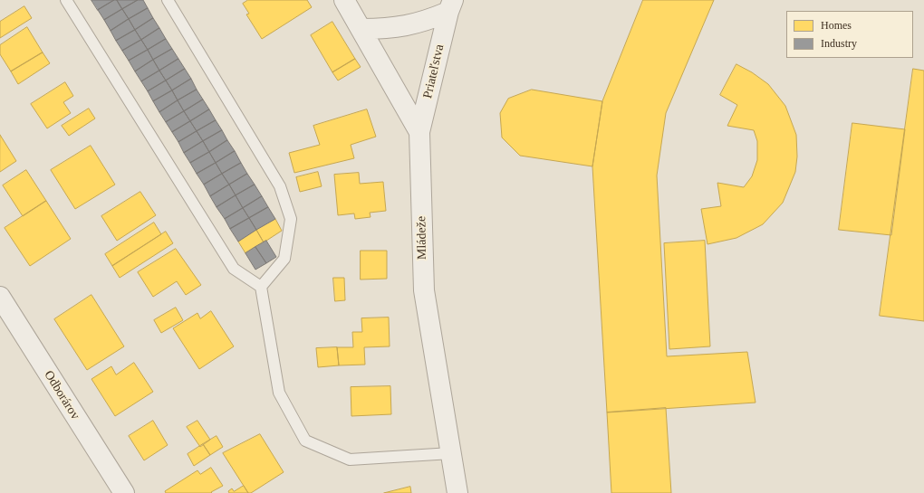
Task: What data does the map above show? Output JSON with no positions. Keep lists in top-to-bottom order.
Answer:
{
  "streets": {
    "street": ["Priateľstva", "Mládeže", "Odborárov"]
  },
  "crossings": [
    ["Priateľstva", "Mládeže"]
  ],
  "legend": ["Homes", "Industry"]
}
